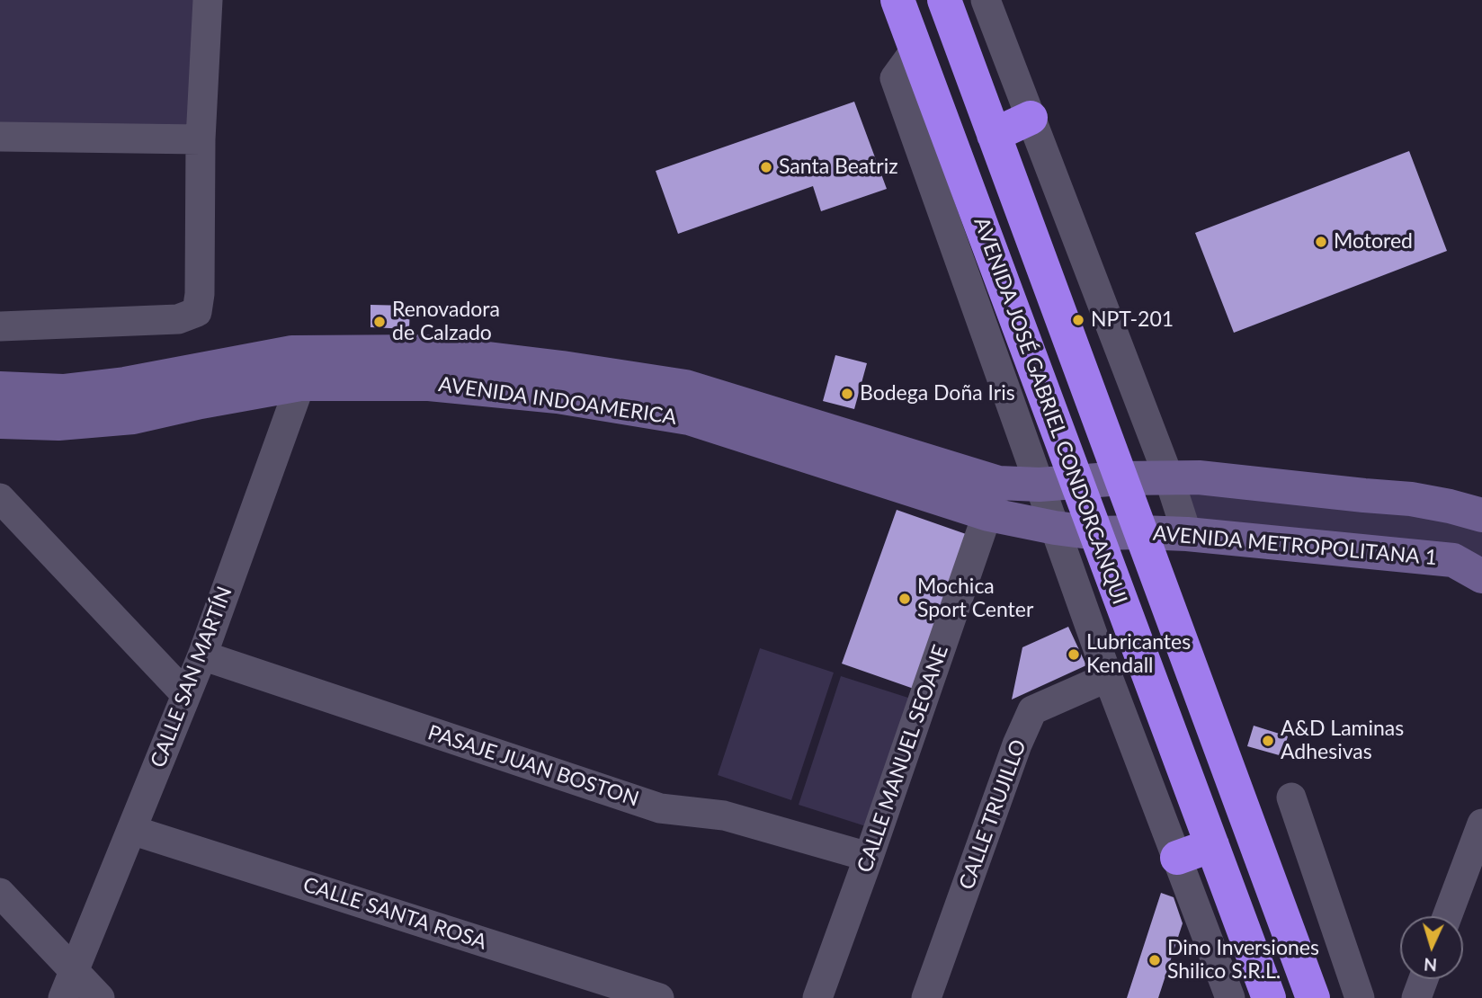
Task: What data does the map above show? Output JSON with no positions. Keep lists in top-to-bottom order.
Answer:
{
  "streets": {
    "highway": ["AVENIDA JOSÉ GABRIEL CONDORCANQUI"],
    "main road": ["AVENIDA INDOAMERICA", "AVENIDA METROPOLITANA 1"],
    "street": [
      "CALLE SAN MARTÍN",
      "CALLE MANUEL SEOANE",
      "PASAJE JUAN BOSTON",
      "CALLE TRUJILLO",
      "CALLE SANTA ROSA"
    ]
  },
  "crossings": [
    ["AVENIDA INDOAMERICA", "AVENIDA JOSÉ GABRIEL CONDORCANQUI"],
    ["AVENIDA INDOAMERICA", "AVENIDA METROPOLITANA 1"],
    ["AVENIDA INDOAMERICA", "CALLE SAN MARTÍN"],
    ["AVENIDA INDOAMERICA", "CALLE MANUEL SEOANE"],
    ["AVENIDA JOSÉ GABRIEL CONDORCANQUI", "AVENIDA METROPOLITANA 1"],
    ["CALLE SAN MARTÍN", "PASAJE JUAN BOSTON"],
    ["CALLE SAN MARTÍN", "CALLE SANTA ROSA"],
    ["CALLE MANUEL SEOANE", "PASAJE JUAN BOSTON"]
  ],
  "places": [
    "Santa Beatriz",
    "Motored",
    "NPT-201",
    "Renovadora de Calzado",
    "Bodega Doña Iris",
    "Mochica Sport Center",
    "Lubricantes Kendall",
    "A&D Laminas Adhesivas",
    "Dino Inversiones Shilico S.R.L."
  ],
  "north": "bottom"
}
